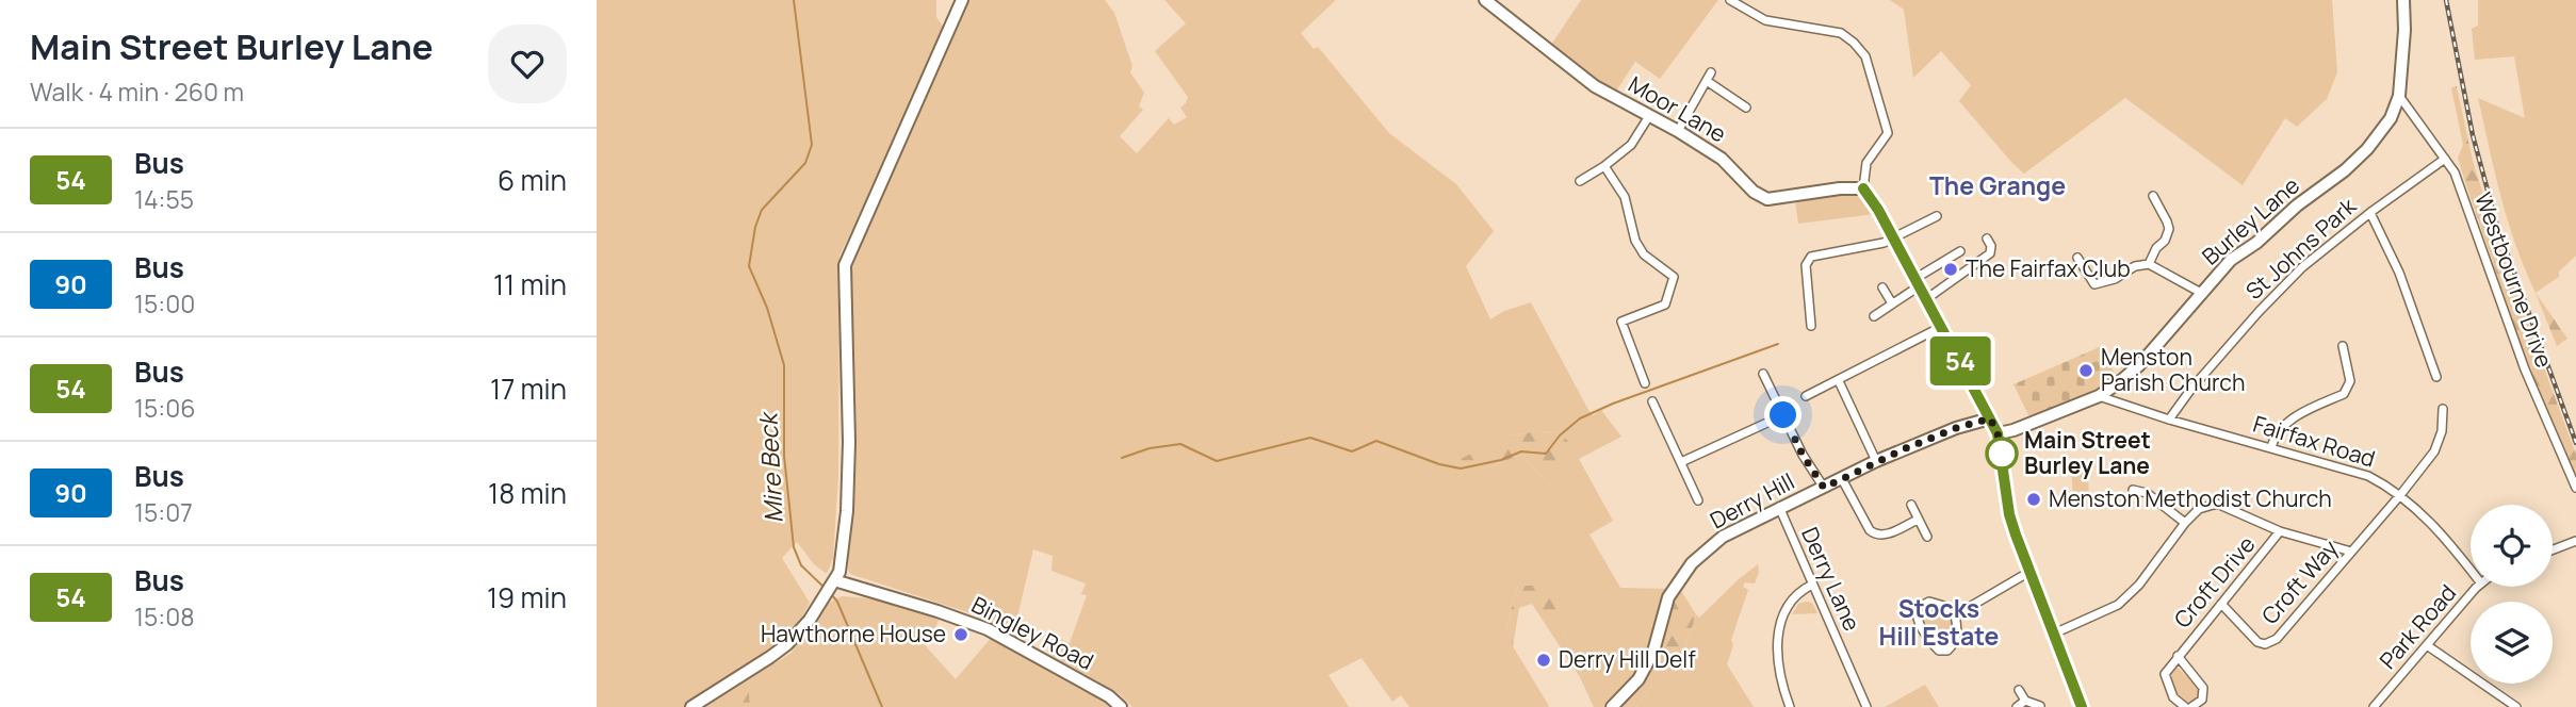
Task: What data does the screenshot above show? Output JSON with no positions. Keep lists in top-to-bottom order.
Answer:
{
  "streets": {
    "street": [
      "Moor Lane",
      "Burley Lane",
      "St Johns Park",
      "Westbourne Drive",
      "Fairfax Road",
      "Derry Hill",
      "Derry Lane",
      "Croft Drive",
      "Croft Way",
      "Park Road",
      "Bingley Road"
    ]
  },
  "crossings": [
    ["Burley Lane", "Westbourne Drive"],
    ["Burley Lane", "Fairfax Road"],
    ["St Johns Park", "Westbourne Drive"],
    ["St Johns Park", "Fairfax Road"],
    ["Fairfax Road", "Croft Way"],
    ["Derry Hill", "Derry Lane"],
    ["Croft Drive", "Croft Way"]
  ],
  "districts": ["The Grange", "Stocks Hill Estate"],
  "water": ["Mire Beck"],
  "places": [
    "The Fairfax Club",
    "Menston Parish Church",
    "Main Street Burley Lane",
    "Menston Methodist Church",
    "Hawthorne House",
    "Derry Hill Delf"
  ],
  "lines": ["bus line 54"],
  "page": {
    "heading": ["Main Street Burley Lane", "Walk · 4 min · 260 m"],
    "on_map": "54",
    "list": [
      {
        "mark": "54",
        "name": "Bus",
        "note": "14:55",
        "value": "6 min"
      },
      {
        "mark": "90",
        "name": "Bus",
        "note": "15:00",
        "value": "11 min"
      },
      {
        "mark": "54",
        "name": "Bus",
        "note": "15:06",
        "value": "17 min"
      },
      {
        "mark": "90",
        "name": "Bus",
        "note": "15:07",
        "value": "18 min"
      },
      {
        "mark": "54",
        "name": "Bus",
        "note": "15:08",
        "value": "19 min"
      }
    ]
  }
}
